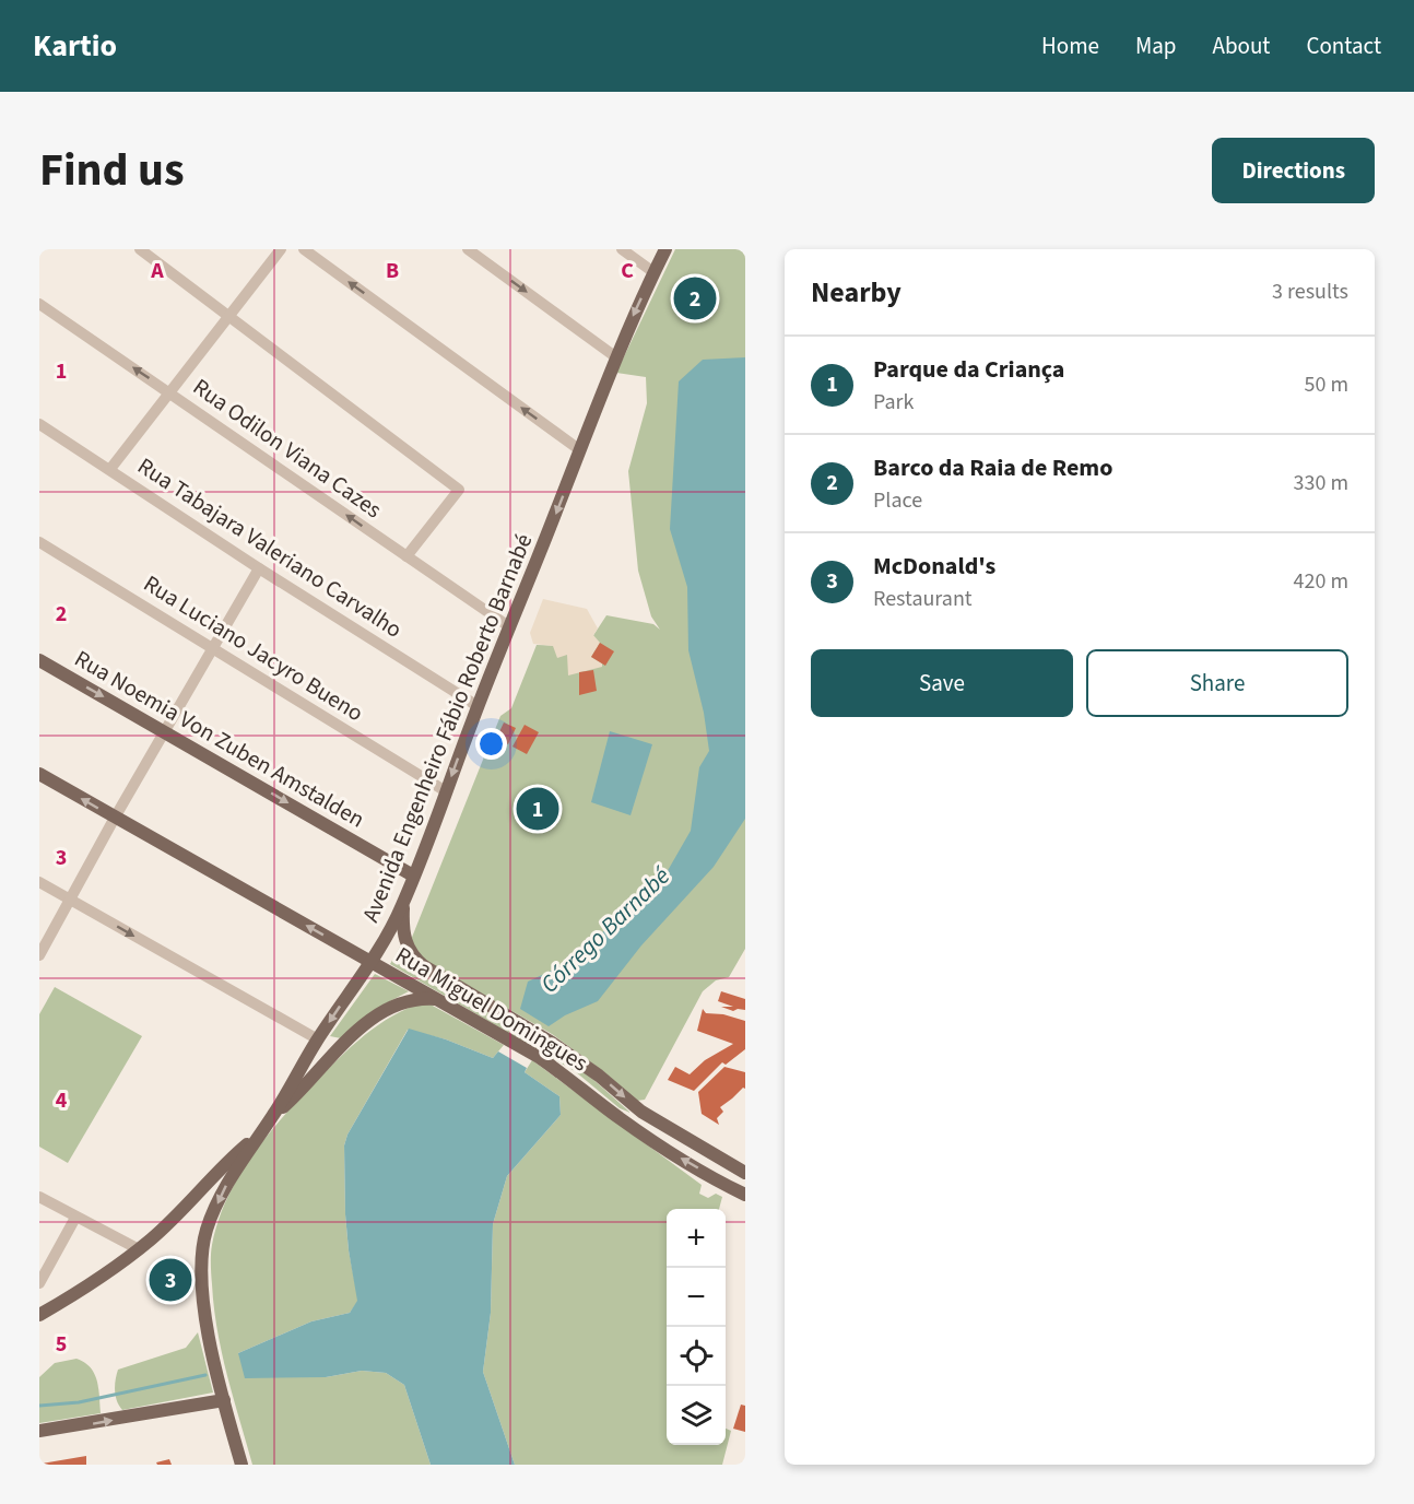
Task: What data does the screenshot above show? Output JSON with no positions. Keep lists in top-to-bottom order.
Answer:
{
  "streets": {
    "main road": ["Avenida Engenheiro Fábio Roberto Barnabé", "Rua Noemia Von Zuben Amstalden", "Rua Miguel Domingues"],
    "street": ["Rua Odilon Viana Cazes", "Rua Tabajara Valeriano Carvalho", "Rua Luciano Jacyro Bueno"]
  },
  "crossings": [
    ["Rua Odilon Viana Cazes", "Avenida Engenheiro Fábio Roberto Barnabé"],
    ["Rua Tabajara Valeriano Carvalho", "Avenida Engenheiro Fábio Roberto Barnabé"],
    ["Rua Luciano Jacyro Bueno", "Avenida Engenheiro Fábio Roberto Barnabé"],
    ["Avenida Engenheiro Fábio Roberto Barnabé", "Rua Noemia Von Zuben Amstalden"],
    ["Avenida Engenheiro Fábio Roberto Barnabé", "Rua Miguel Domingues"]
  ],
  "one_way": ["Rua Odilon Viana Cazes", "Avenida Engenheiro Fábio Roberto Barnabé", "Rua Noemia Von Zuben Amstalden"],
  "water": ["Córrego Barnabé"],
  "page": {
    "header": "Kartio",
    "nav": [
      "Home",
      "Map",
      "About",
      "Contact"
    ],
    "title": "Find us",
    "buttons": [
      "Directions",
      ["Save", "Share"]
    ],
    "heading": ["Nearby", "3 results"],
    "pins": ["2", "1", "3"],
    "list": [
      {
        "mark": "1",
        "name": "Parque da Criança",
        "note": "Park",
        "value": "50 m"
      },
      {
        "mark": "2",
        "name": "Barco da Raia de Remo",
        "note": "Place",
        "value": "330 m"
      },
      {
        "mark": "3",
        "name": "McDonald's",
        "note": "Restaurant",
        "value": "420 m"
      }
    ],
    "map_buttons": ["+", "−"]
  },
  "grid": {
    "columns": ["A", "B", "C"],
    "rows": [
      "1",
      "2",
      "3",
      "4",
      "5"
    ]
  }
}
